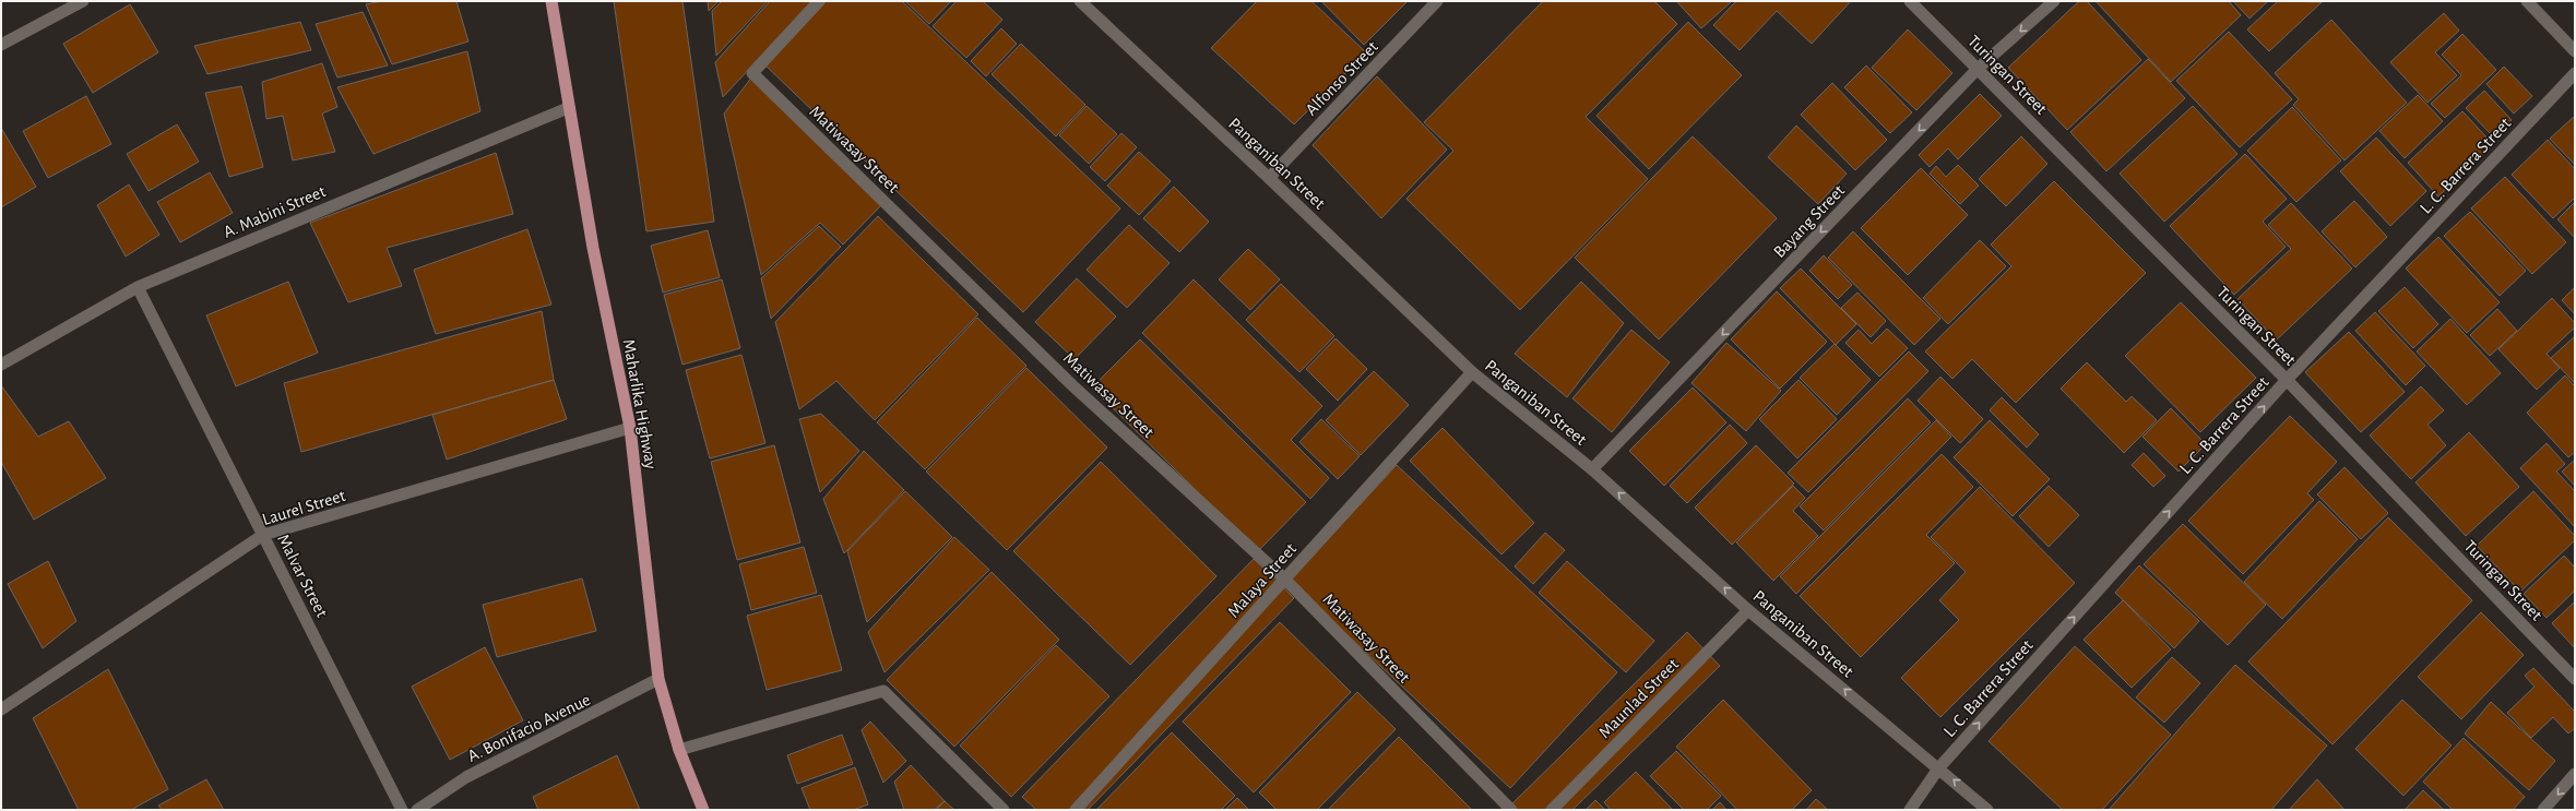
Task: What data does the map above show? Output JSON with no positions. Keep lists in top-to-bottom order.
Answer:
{
  "streets": {
    "main road": ["Maharlika Highway"],
    "street": [
      "Turingan Street",
      "Alfonso Street",
      "Matiwasay Street",
      "Panganiban Street",
      "L. C. Barrera Street",
      "A. Mabini Street",
      "Bayang Street",
      "Laurel Street",
      "Malvar Street",
      "Malaya Street",
      "Maunlad Street",
      "A. Bonifacio Avenue"
    ]
  },
  "crossings": [
    ["Turingan Street", "L. C. Barrera Street"],
    ["Turingan Street", "Bayang Street"],
    ["Alfonso Street", "Panganiban Street"],
    ["Matiwasay Street", "Malaya Street"],
    ["Panganiban Street", "L. C. Barrera Street"],
    ["Panganiban Street", "Bayang Street"],
    ["Panganiban Street", "Malaya Street"],
    ["Panganiban Street", "Maunlad Street"],
    ["A. Mabini Street", "Maharlika Highway"],
    ["A. Mabini Street", "Malvar Street"],
    ["Maharlika Highway", "Laurel Street"],
    ["Maharlika Highway", "A. Bonifacio Avenue"],
    ["Laurel Street", "Malvar Street"]
  ],
  "one_way": ["Panganiban Street", "L. C. Barrera Street", "Bayang Street"]
}
